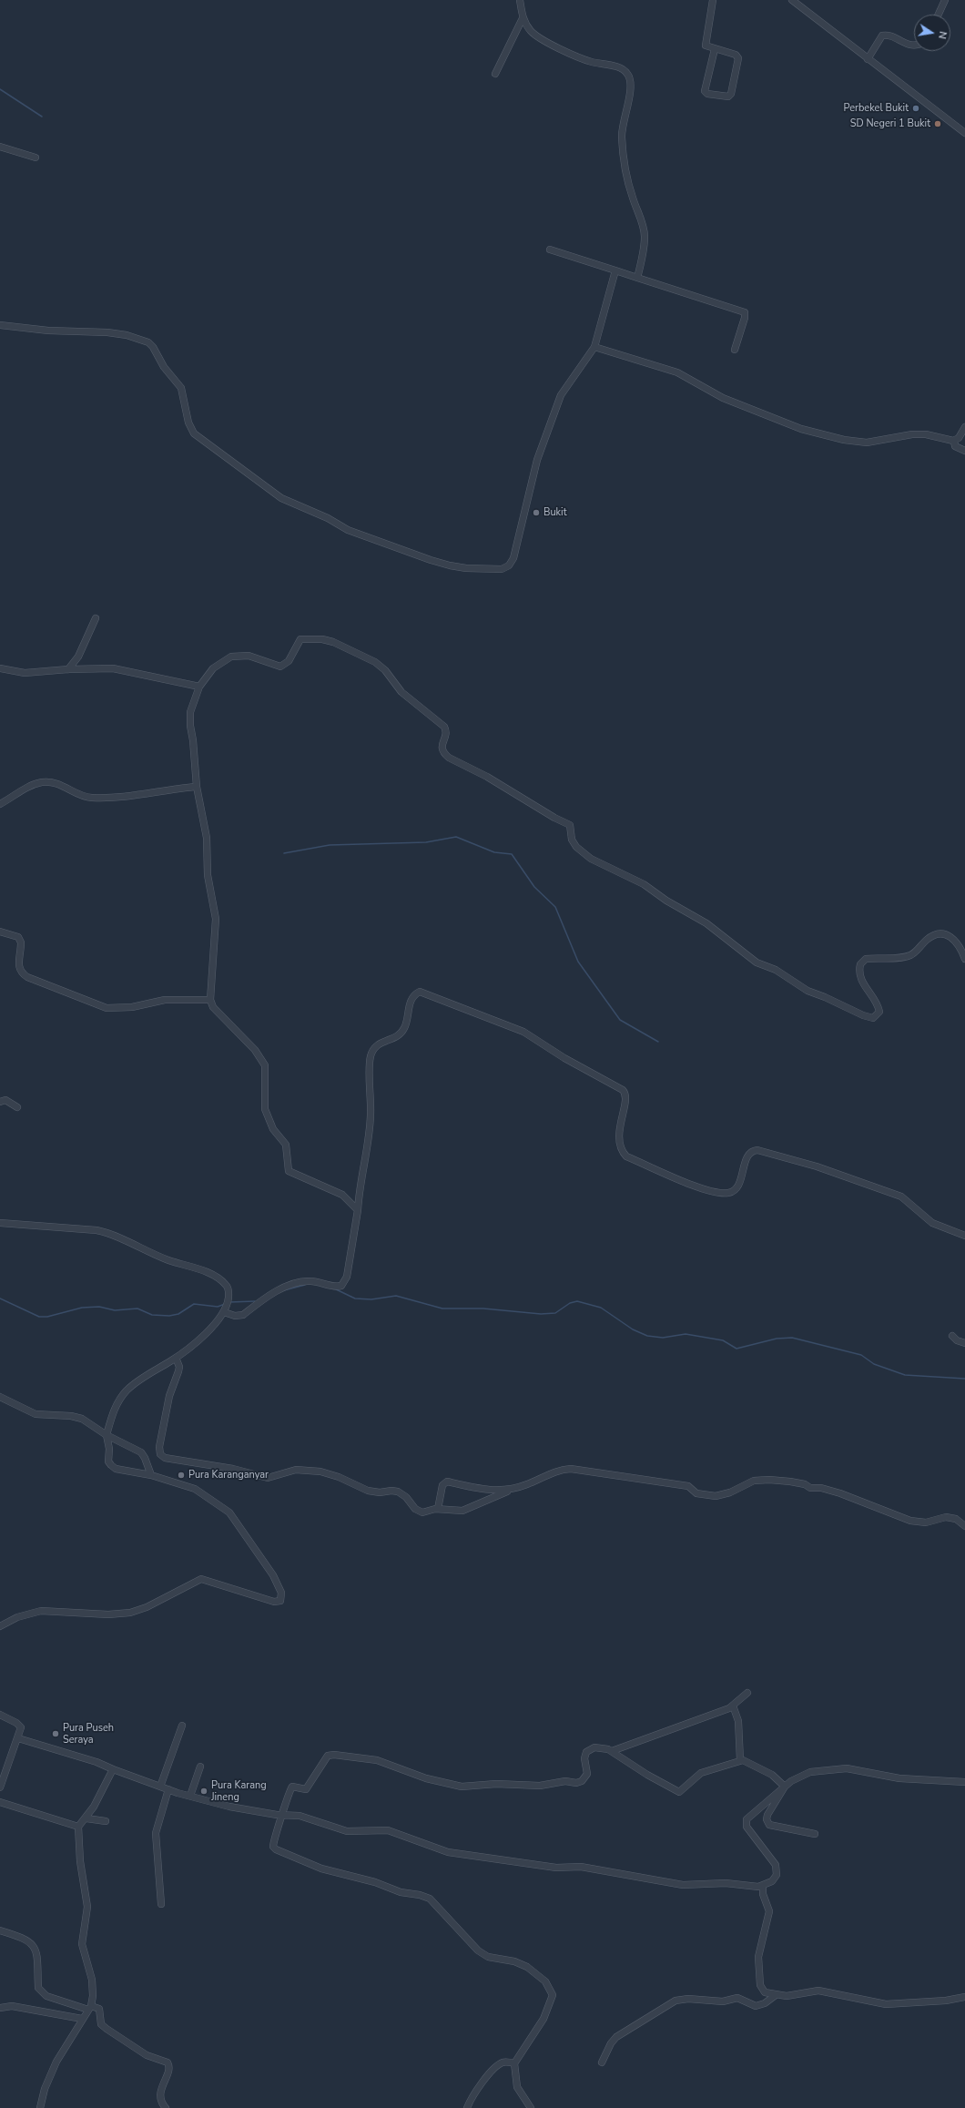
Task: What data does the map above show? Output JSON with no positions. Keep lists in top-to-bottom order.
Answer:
{
  "places": [
    "Perbekel Bukit",
    "SD Negeri 1 Bukit",
    "Bukit",
    "Pura Karanganyar",
    "Pura Puseh Seraya",
    "Pura Karang Jineng"
  ],
  "north": "right"
}
